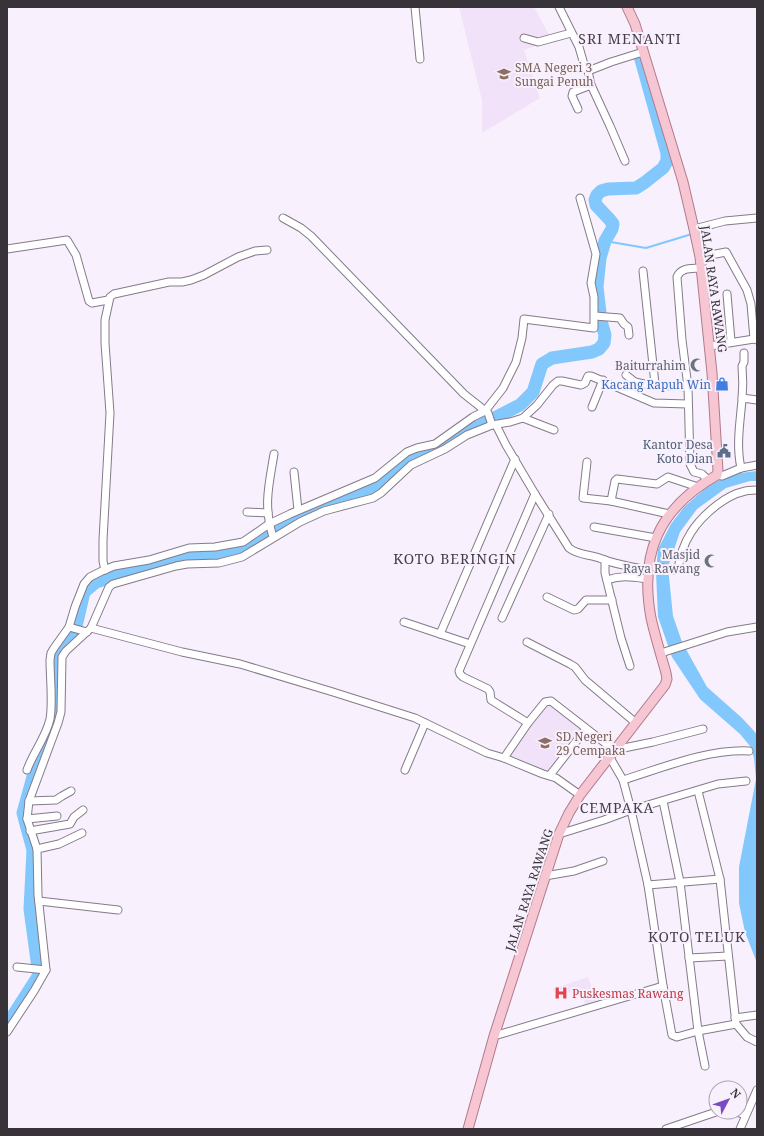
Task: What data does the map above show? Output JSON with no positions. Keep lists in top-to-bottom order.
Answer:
{
  "streets": {
    "main road": ["JALAN RAYA RAWANG"]
  },
  "districts": [
    "SRI MENANTI",
    "KOTO BERINGIN",
    "CEMPAKA",
    "KOTO TELUK"
  ],
  "places": {
    "school or university": ["SMA Negeri 3 Sungai Penuh", "SD Negeri 29 Cempaka"],
    "mosque": ["Baiturrahim", "Masjid Raya Rawang"],
    "shop": ["Kacang Rapuh Win"],
    "public building": ["Kantor Desa Koto Dian"],
    "hospital": ["Puskesmas Rawang"]
  },
  "north": "top right"
}
